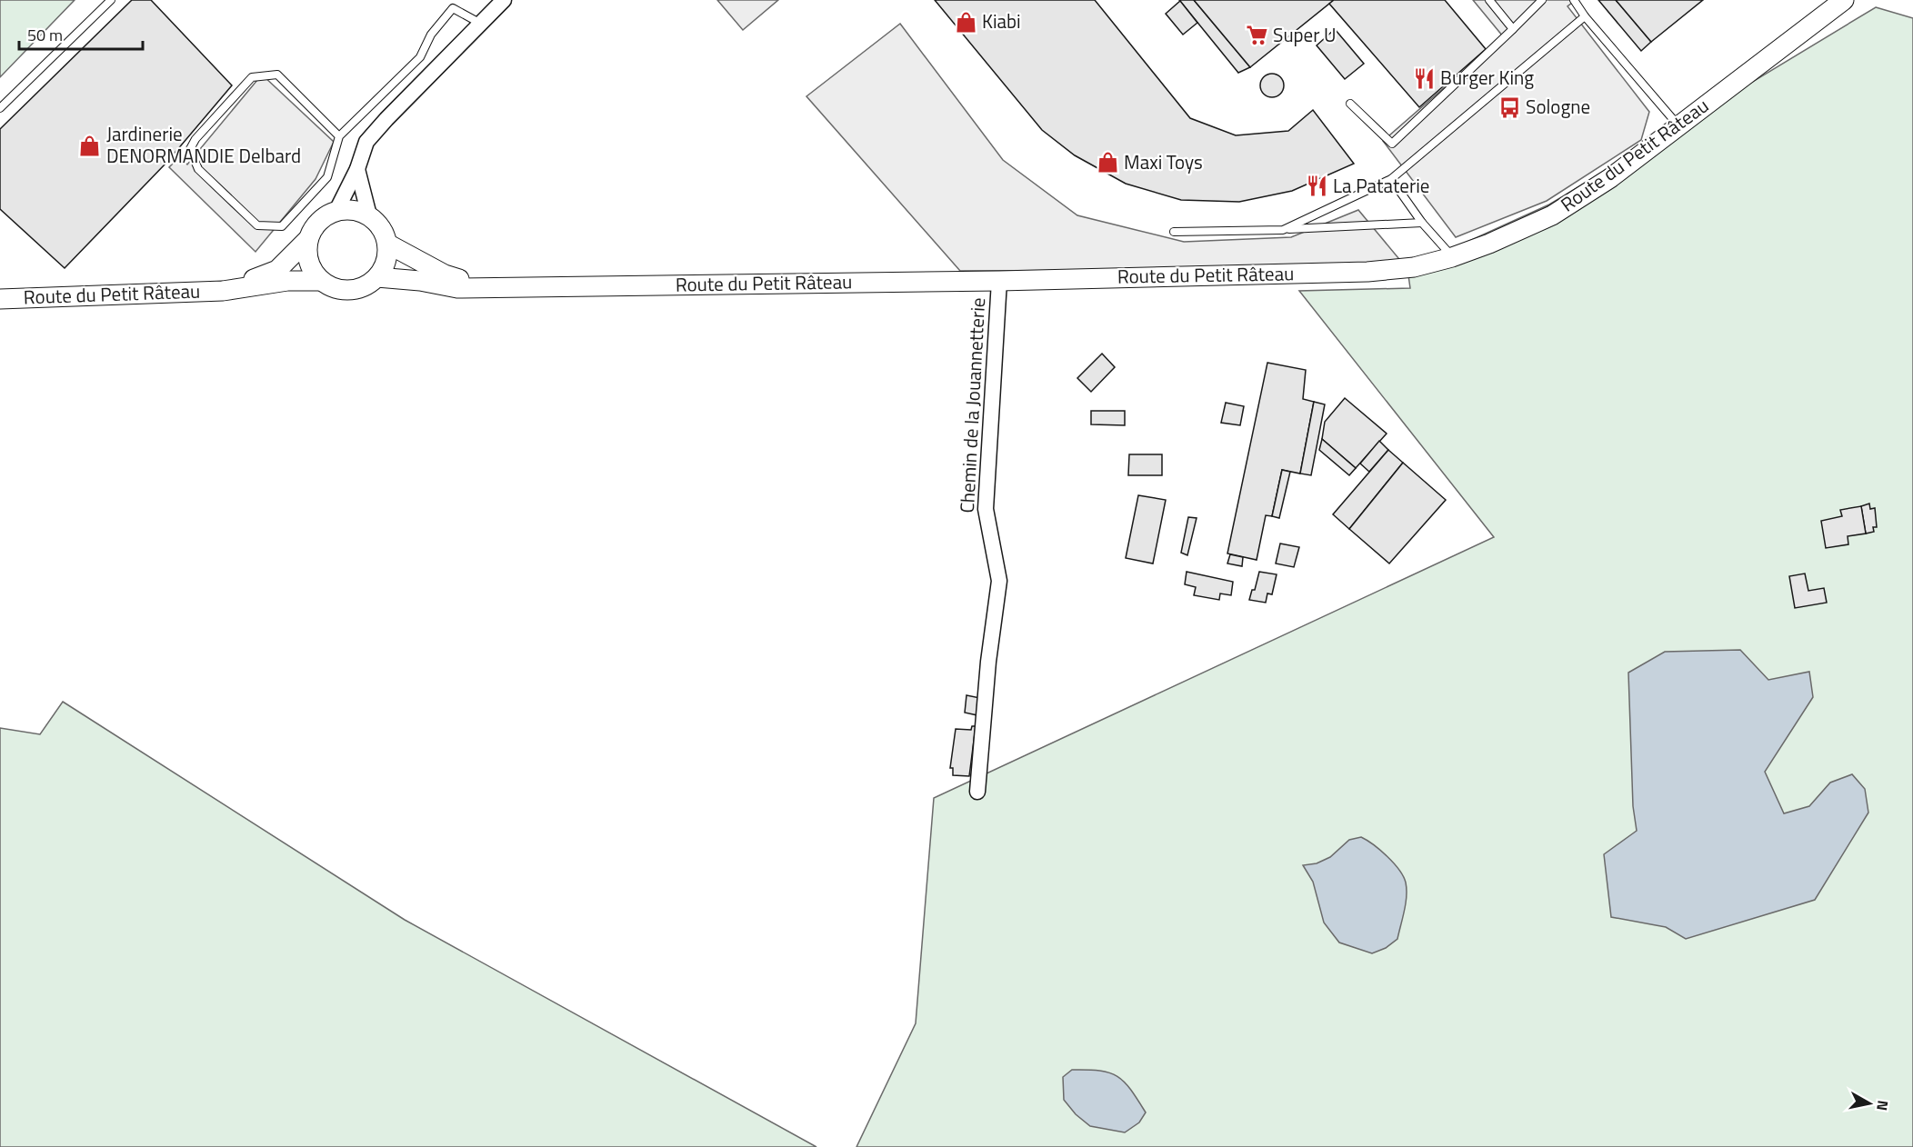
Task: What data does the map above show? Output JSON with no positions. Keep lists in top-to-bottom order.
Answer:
{
  "streets": {
    "street": ["Route du Petit Râteau", "Chemin de la Jouannetterie"]
  },
  "crossings": [
    ["Route du Petit Râteau", "Chemin de la Jouannetterie"]
  ],
  "places": {
    "shop": ["Kiabi", "Jardinerie DENORMANDIE Delbard", "Maxi Toys"],
    "supermarket": ["Super U"],
    "restaurant": ["Burger King", "La Pataterie"],
    "bus stop": ["Sologne"]
  },
  "scale_bar": "50 m",
  "north": "right"
}
